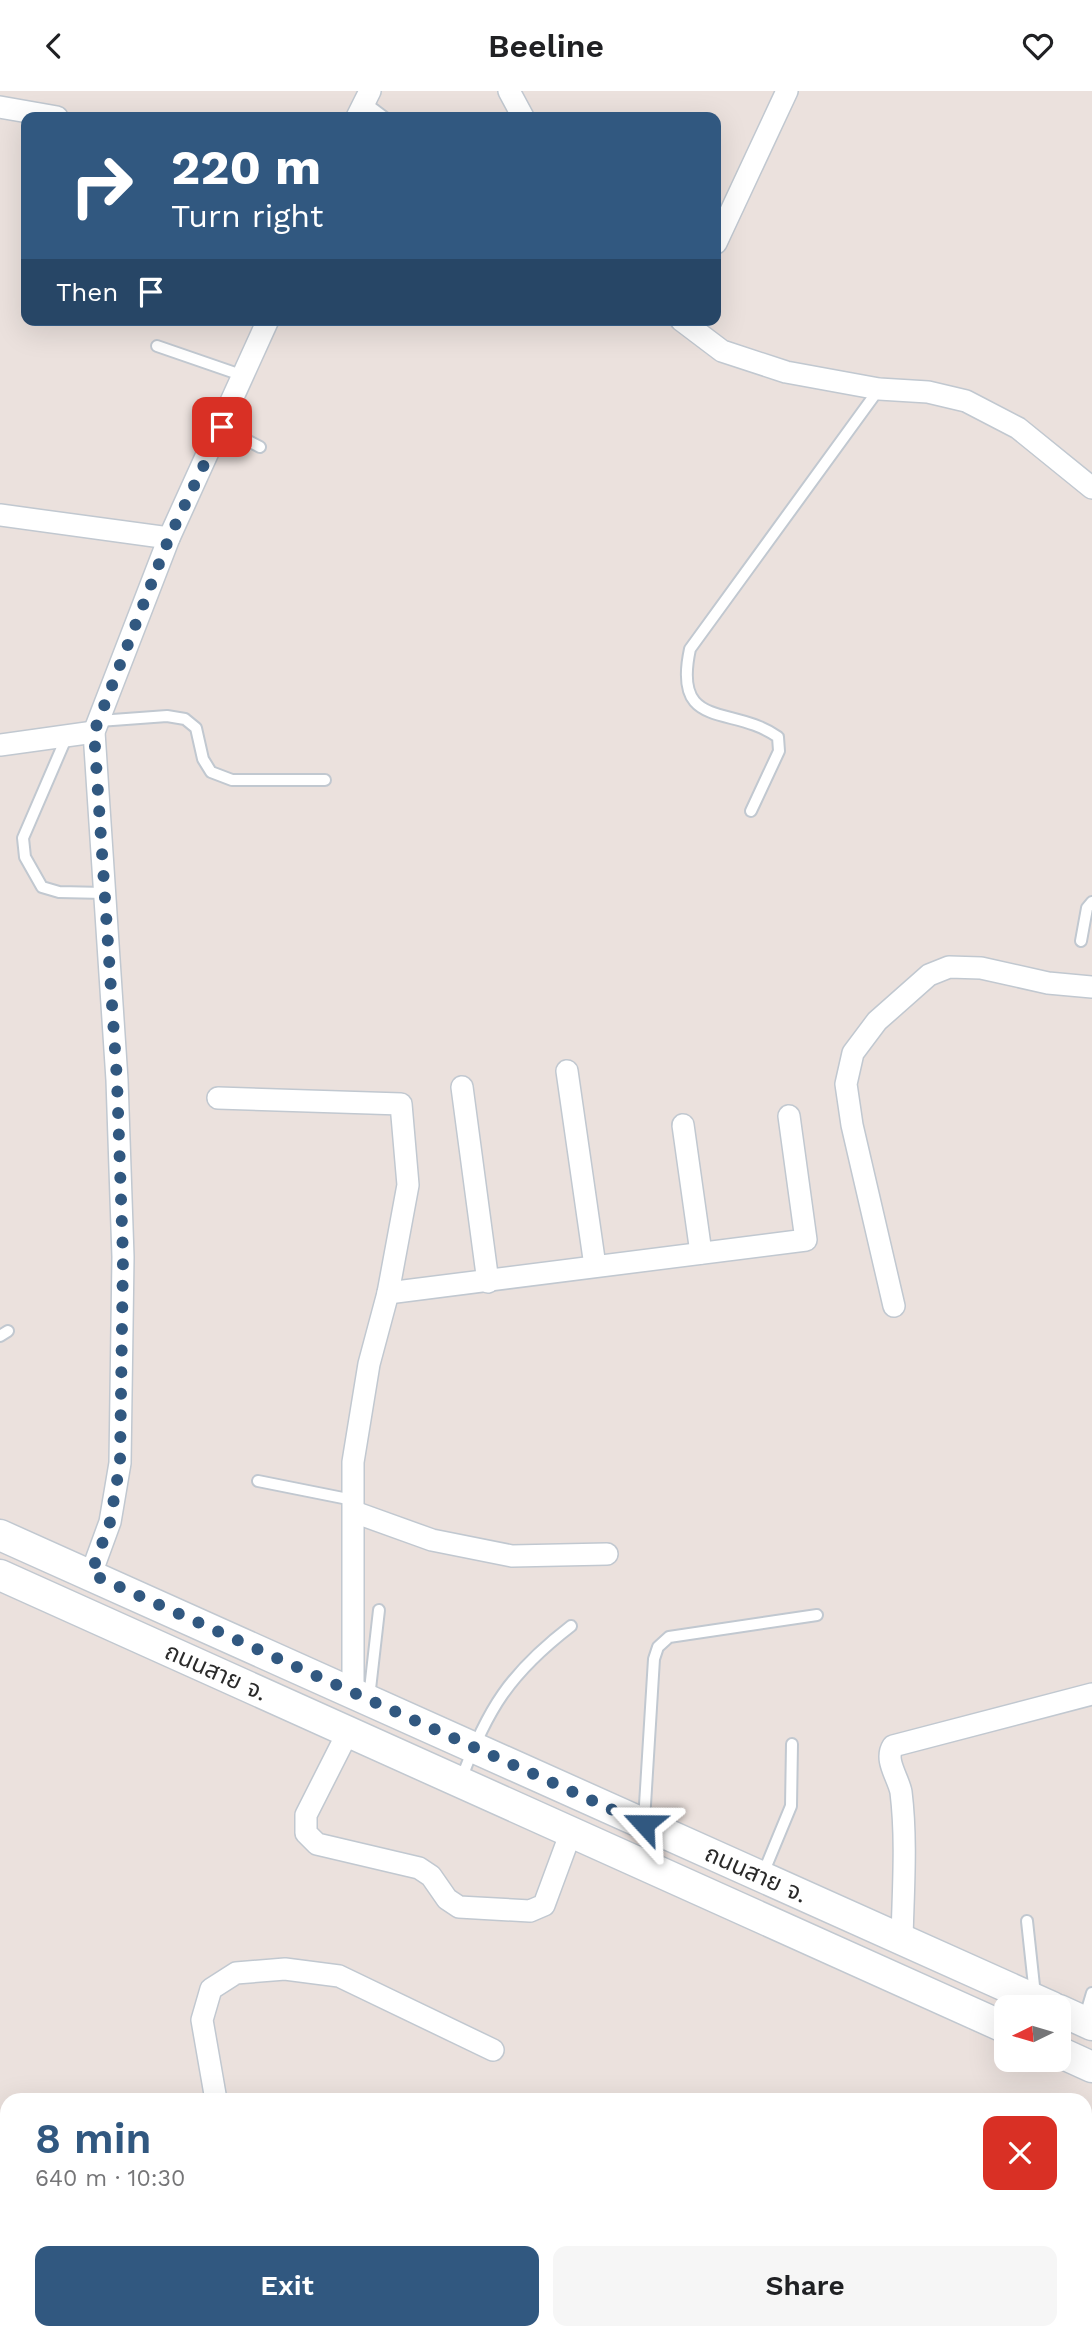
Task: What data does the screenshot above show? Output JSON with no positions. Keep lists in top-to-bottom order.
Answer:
{
  "streets": {
    "main road": ["ถนนสาย จ."]
  },
  "north": "left",
  "page": {
    "header": "Beeline",
    "turn": ["220 m", "Turn right"],
    "then": "Then",
    "heading": ["8 min", "640 m · 10:30"],
    "buttons": ["Exit", "Share"]
  }
}
